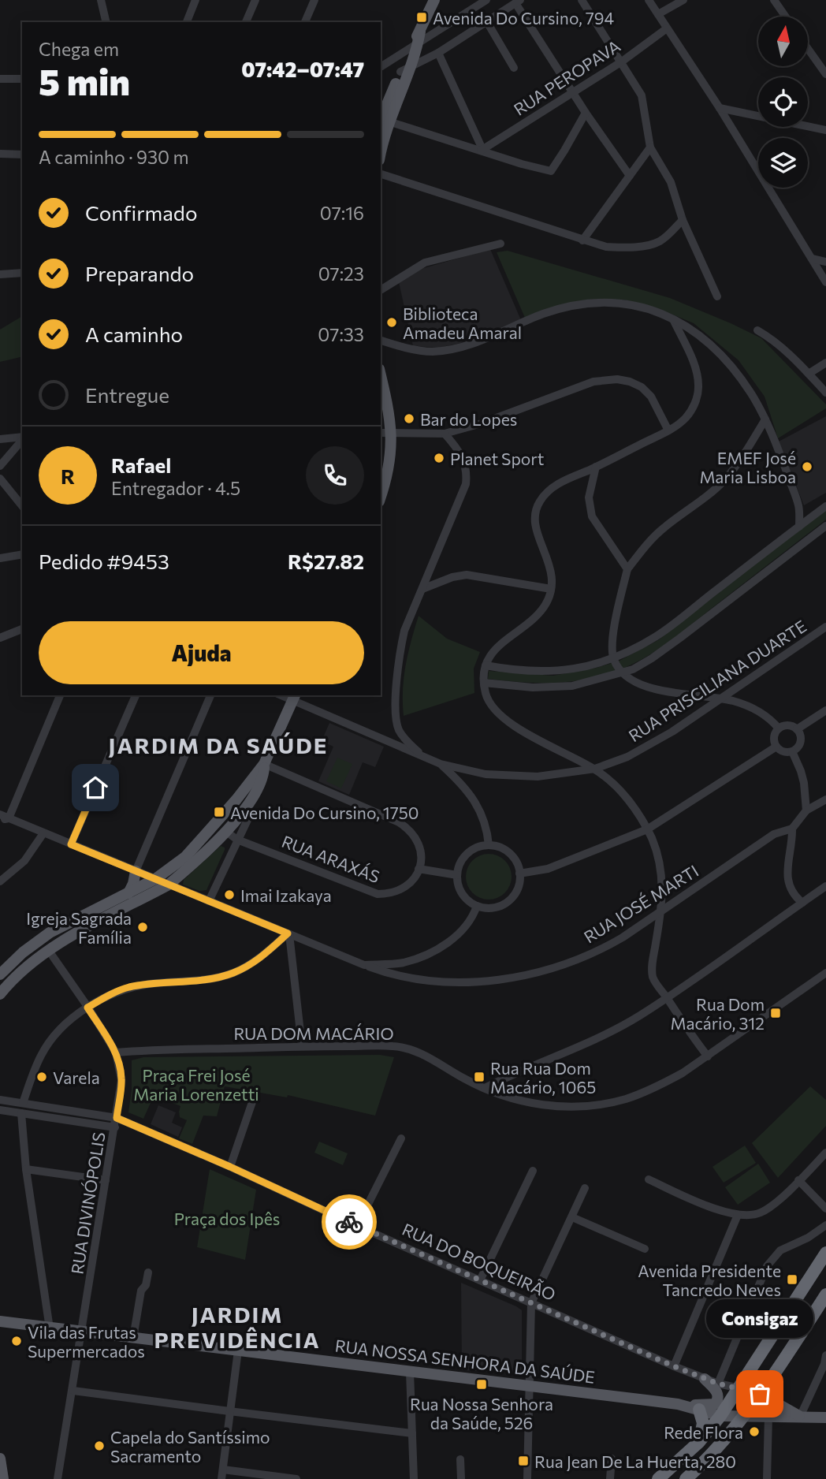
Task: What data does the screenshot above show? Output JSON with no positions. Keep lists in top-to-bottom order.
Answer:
{
  "streets": {
    "main road": ["RUA DO BOQUEIRÃO", "RUA NOSSA SENHORA DA SAÚDE"],
    "street": [
      "RUA PEROPAVA",
      "RUA PRISCILIANA DUARTE",
      "RUA ARAXÁS",
      "RUA JOSÉ MARTI",
      "RUA DOM MACÁRIO",
      "RUA DIVINÓPOLIS"
    ]
  },
  "crossings": [
    ["RUA DOM MACÁRIO", "RUA DIVINÓPOLIS"],
    ["RUA DIVINÓPOLIS", "RUA DO BOQUEIRÃO"],
    ["RUA DIVINÓPOLIS", "RUA NOSSA SENHORA DA SAÚDE"],
    ["RUA DO BOQUEIRÃO", "RUA NOSSA SENHORA DA SAÚDE"]
  ],
  "districts": ["JARDIM DA SAÚDE", "JARDIM PREVIDÊNCIA"],
  "parks": ["Praça Frei José Maria Lorenzetti", "Praça dos Ipês"],
  "places": {
    "transit": [
      "Avenida Do Cursino, 794",
      "Avenida Do Cursino, 1750",
      "Rua Dom Macário, 312",
      "Rua Rua Dom Macário, 1065",
      "Avenida Presidente Tancredo Neves",
      "Rua Nossa Senhora da Saúde, 526",
      "Rua Jean De La Huerta, 280"
    ],
    "other": [
      "Biblioteca Amadeu Amaral",
      "Bar do Lopes",
      "Planet Sport",
      "EMEF José Maria Lisboa",
      "Imai Izakaya",
      "Igreja Sagrada Família",
      "Varela",
      "Vila das Frutas Supermercados",
      "Consigaz",
      "Rede Flora",
      "Capela do Santíssimo Sacramento"
    ]
  },
  "north": "top",
  "page": {
    "heading": ["5 min", "Chega em", "07:42–07:47"],
    "panel": [
      "Rafael",
      "Entregador · 4.5",
      "Pedido #9453",
      "R$27.82"
    ],
    "bar": "A caminho · 930 m",
    "list": [
      ["Confirmado", "07:16"],
      ["Preparando", "07:23"],
      ["A caminho", "07:33"],
      "Entregue"
    ],
    "round": "R",
    "buttons": "Ajuda",
    "bubble": "Consigaz"
  }
}
